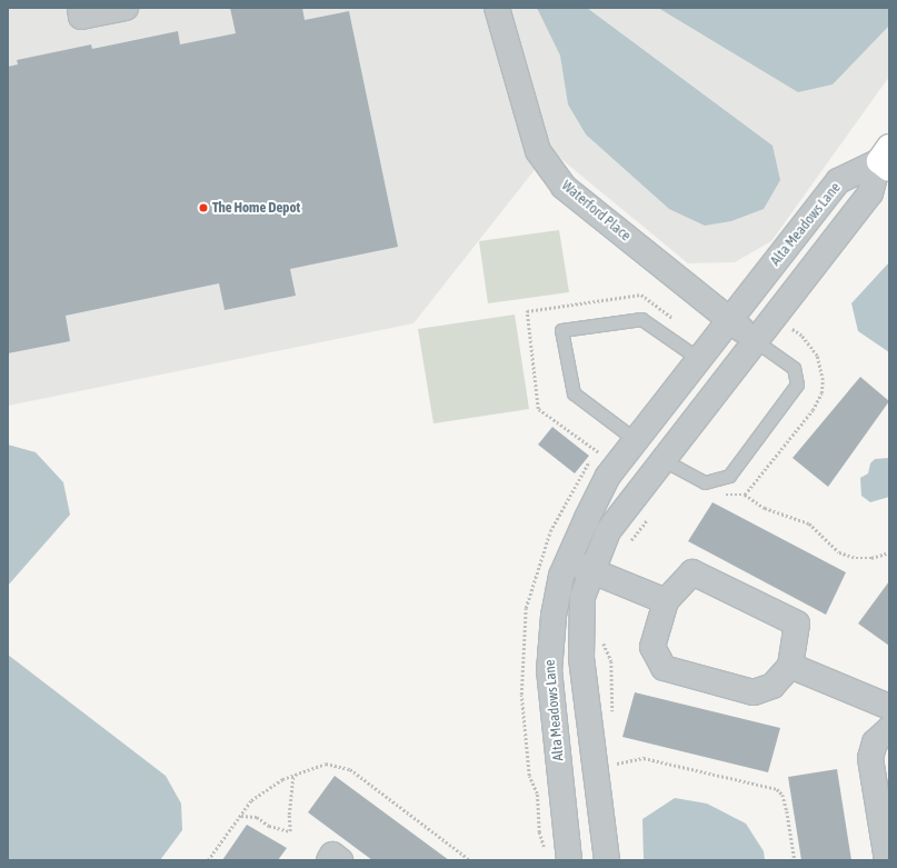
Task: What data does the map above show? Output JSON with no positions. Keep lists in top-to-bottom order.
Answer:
{
  "streets": {
    "street": ["Waterford Place", "Alta Meadows Lane"]
  },
  "crossings": [
    ["Waterford Place", "Alta Meadows Lane"]
  ],
  "places": ["The Home Depot"]
}
